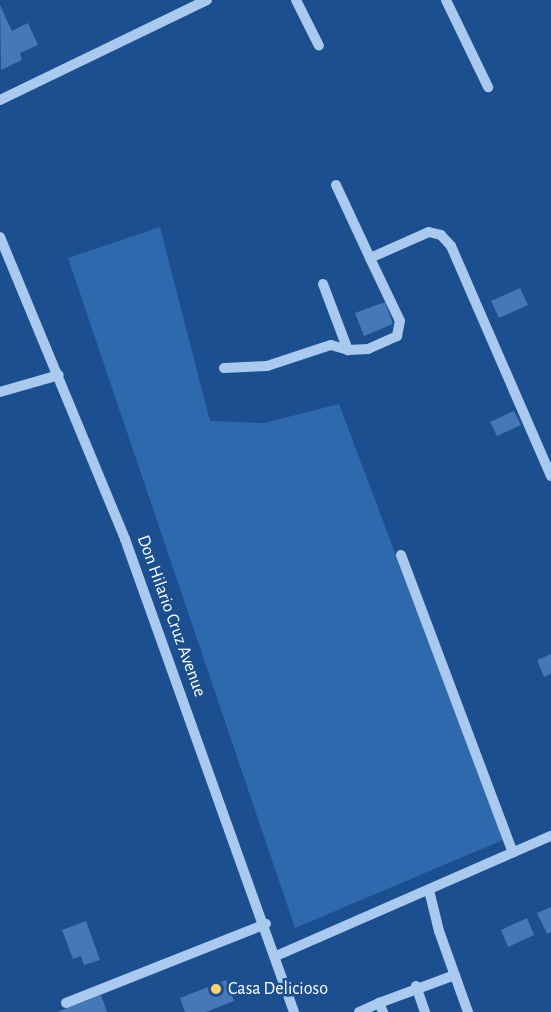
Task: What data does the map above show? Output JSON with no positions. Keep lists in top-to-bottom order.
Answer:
{
  "streets": {
    "street": ["Don Hilario Cruz Avenue"]
  },
  "places": ["Casa Delicioso"]
}
